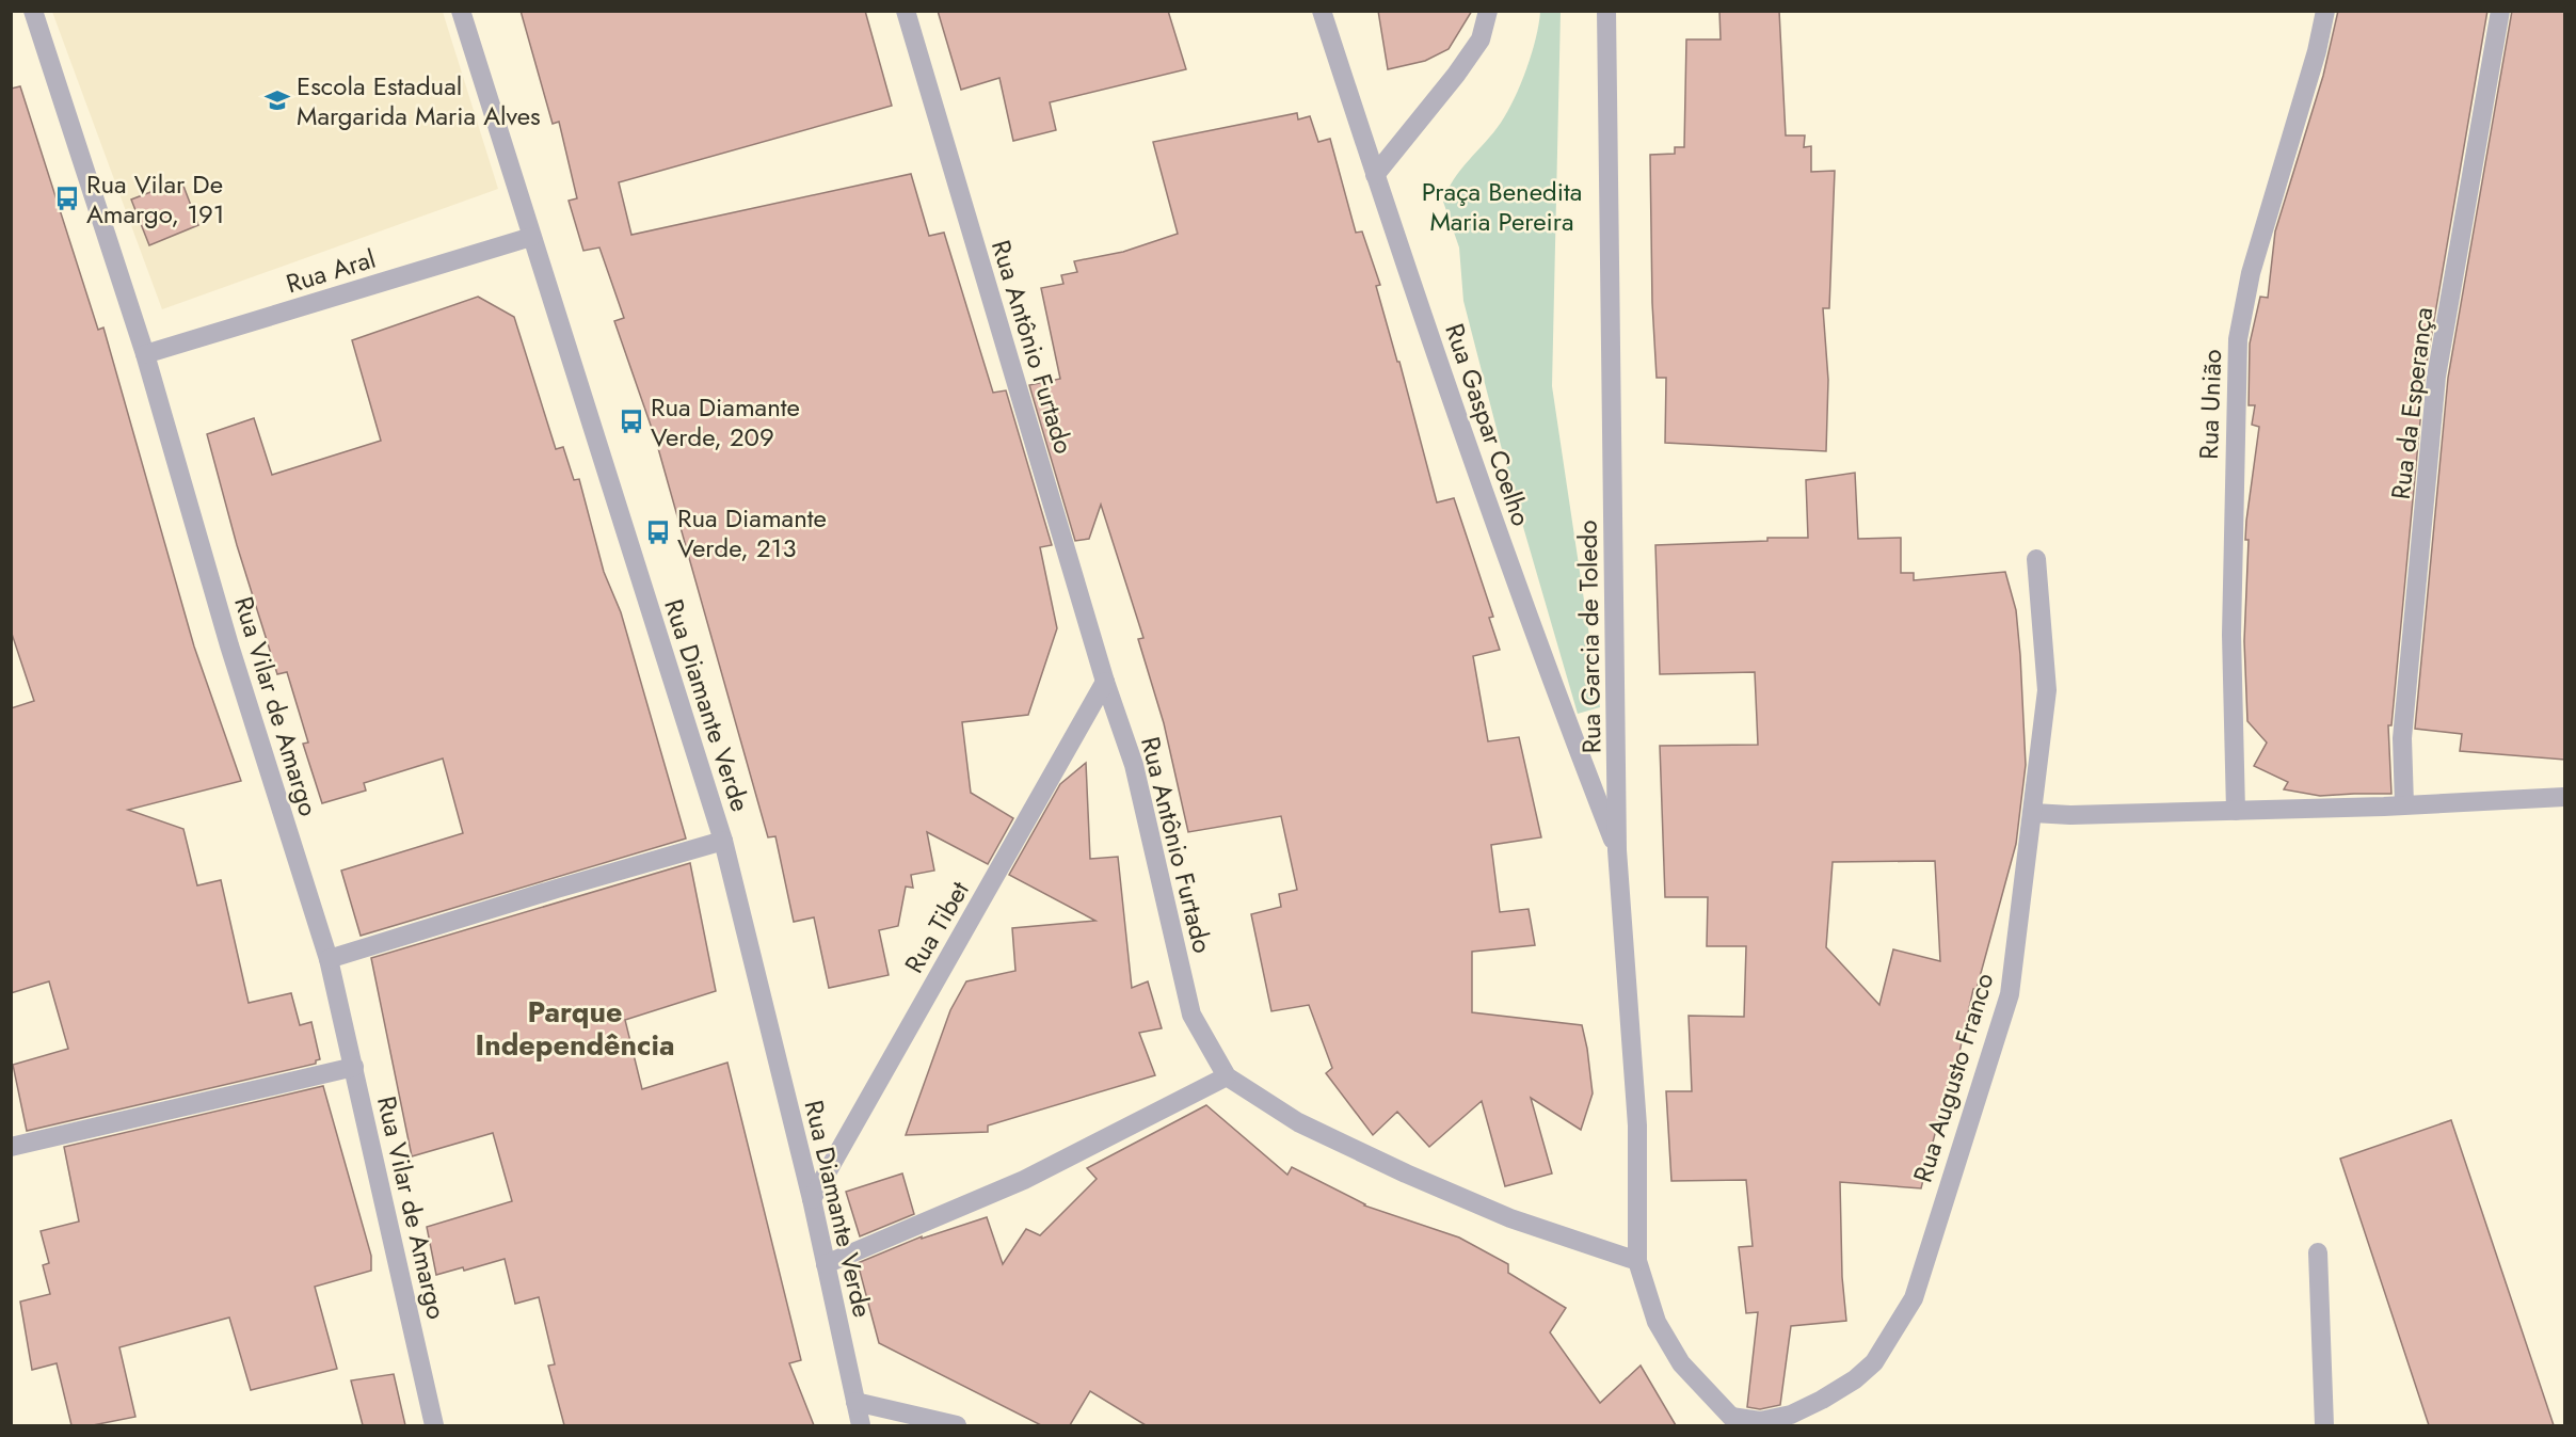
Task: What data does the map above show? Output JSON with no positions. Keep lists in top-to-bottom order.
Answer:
{
  "streets": {
    "street": [
      "Rua Aral",
      "Rua Antônio Furtado",
      "Rua da Esperança",
      "Rua União",
      "Rua Gaspar Coelho",
      "Rua Garcia de Toledo",
      "Rua Diamante Verde",
      "Rua Vilar de Amargo",
      "Rua Tibet",
      "Rua Augusto Franco"
    ]
  },
  "crossings": [
    ["Rua Aral", "Rua Diamante Verde"],
    ["Rua Aral", "Rua Vilar de Amargo"],
    ["Rua Antônio Furtado", "Rua Garcia de Toledo"],
    ["Rua Antônio Furtado", "Rua Tibet"],
    ["Rua Gaspar Coelho", "Rua Garcia de Toledo"],
    ["Rua Diamante Verde", "Rua Tibet"]
  ],
  "districts": ["Parque Independência"],
  "parks": ["Praça Benedita Maria Pereira"],
  "places": {
    "school or university": ["Escola Estadual Margarida Maria Alves"],
    "bus stop": ["Rua Vilar De Amargo, 191", "Rua Diamante Verde, 209", "Rua Diamante Verde, 213"]
  }
}
